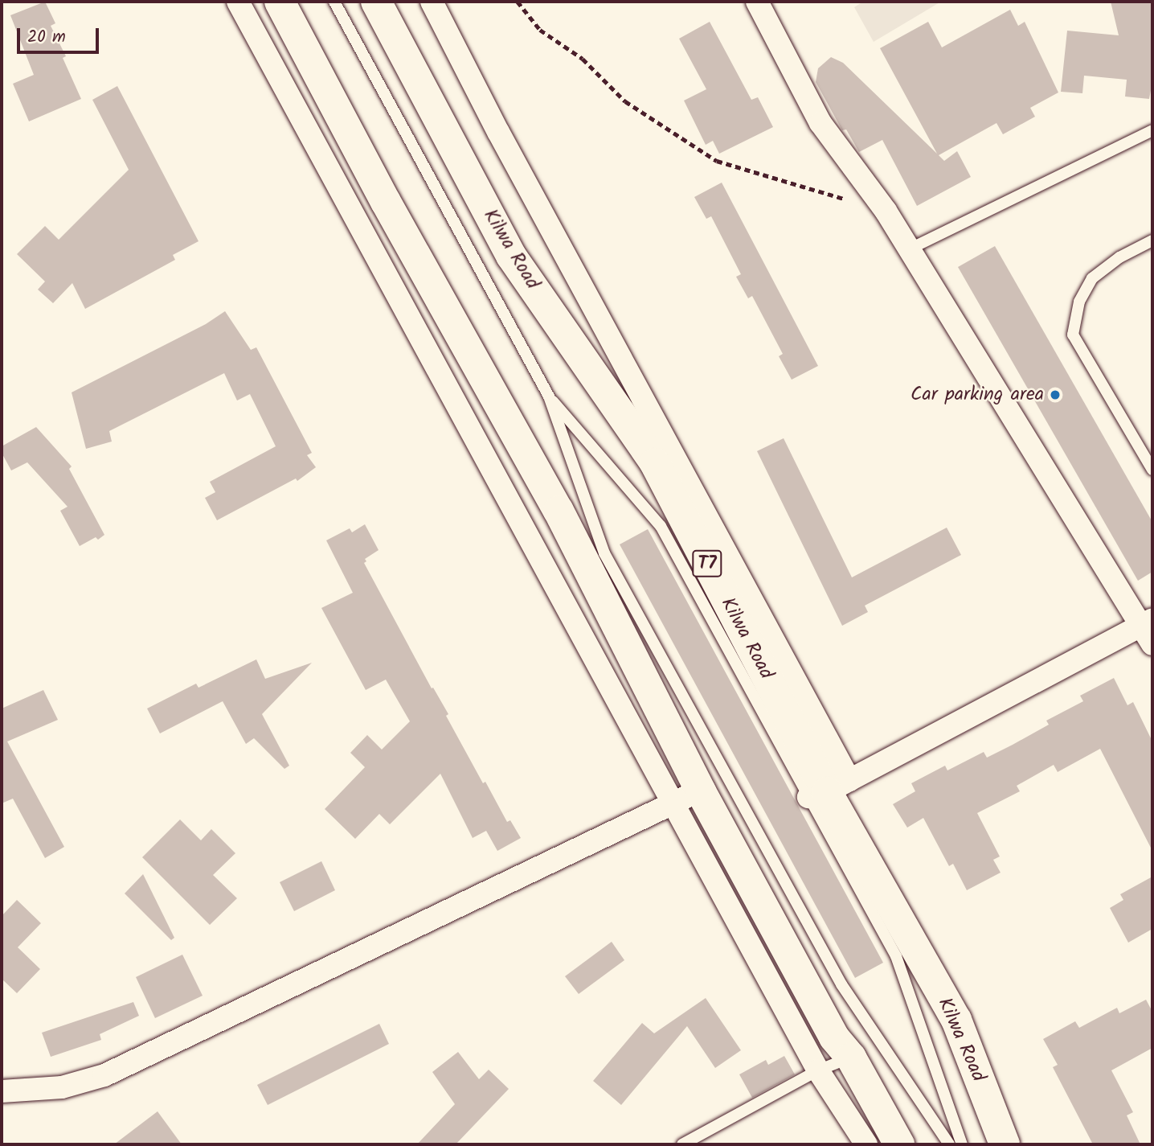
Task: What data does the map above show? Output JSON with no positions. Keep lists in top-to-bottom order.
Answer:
{
  "streets": {
    "highway": ["Kilwa Road", "T7"]
  },
  "places": ["Car parking area"],
  "scale_bar": "20 m"
}
